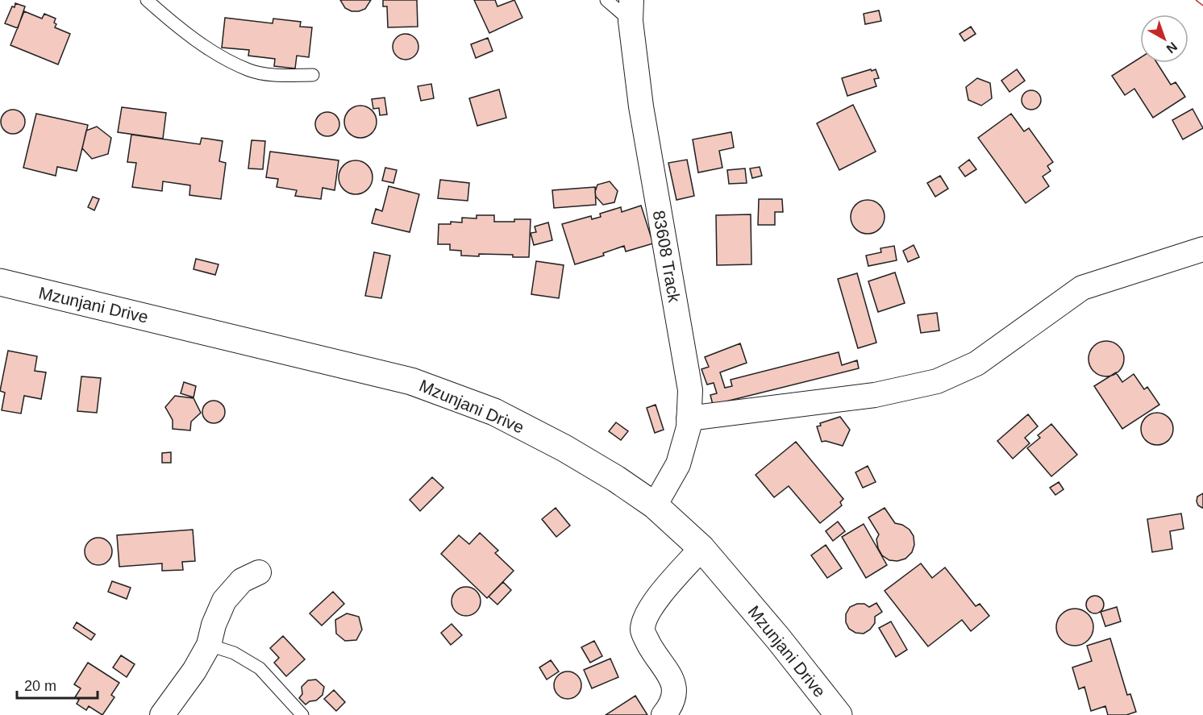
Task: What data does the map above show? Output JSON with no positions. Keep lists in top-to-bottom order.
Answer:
{
  "streets": {
    "main road": ["Mzunjani Drive"],
    "street": ["83608 Track"]
  },
  "crossings": [
    ["83608 Track", "Mzunjani Drive"]
  ],
  "scale_bar": "20 m",
  "north": "bottom right"
}
